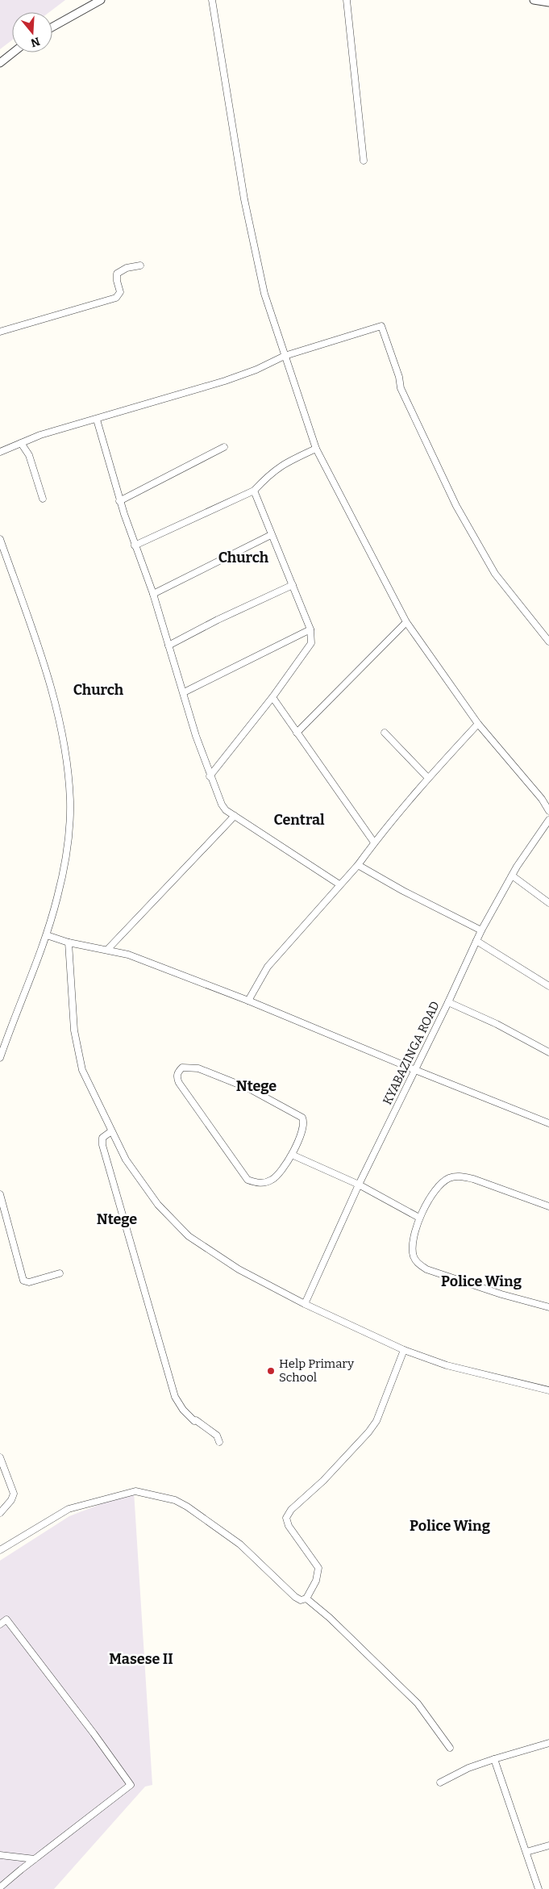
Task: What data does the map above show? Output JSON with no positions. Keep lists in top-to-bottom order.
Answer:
{
  "streets": {
    "street": ["KYABAZINGA ROAD"]
  },
  "districts": [
    "Church",
    "Church",
    "Central",
    "Ntege",
    "Ntege",
    "Police Wing",
    "Police Wing",
    "Masese II"
  ],
  "places": ["Help Primary School"],
  "north": "bottom"
}
